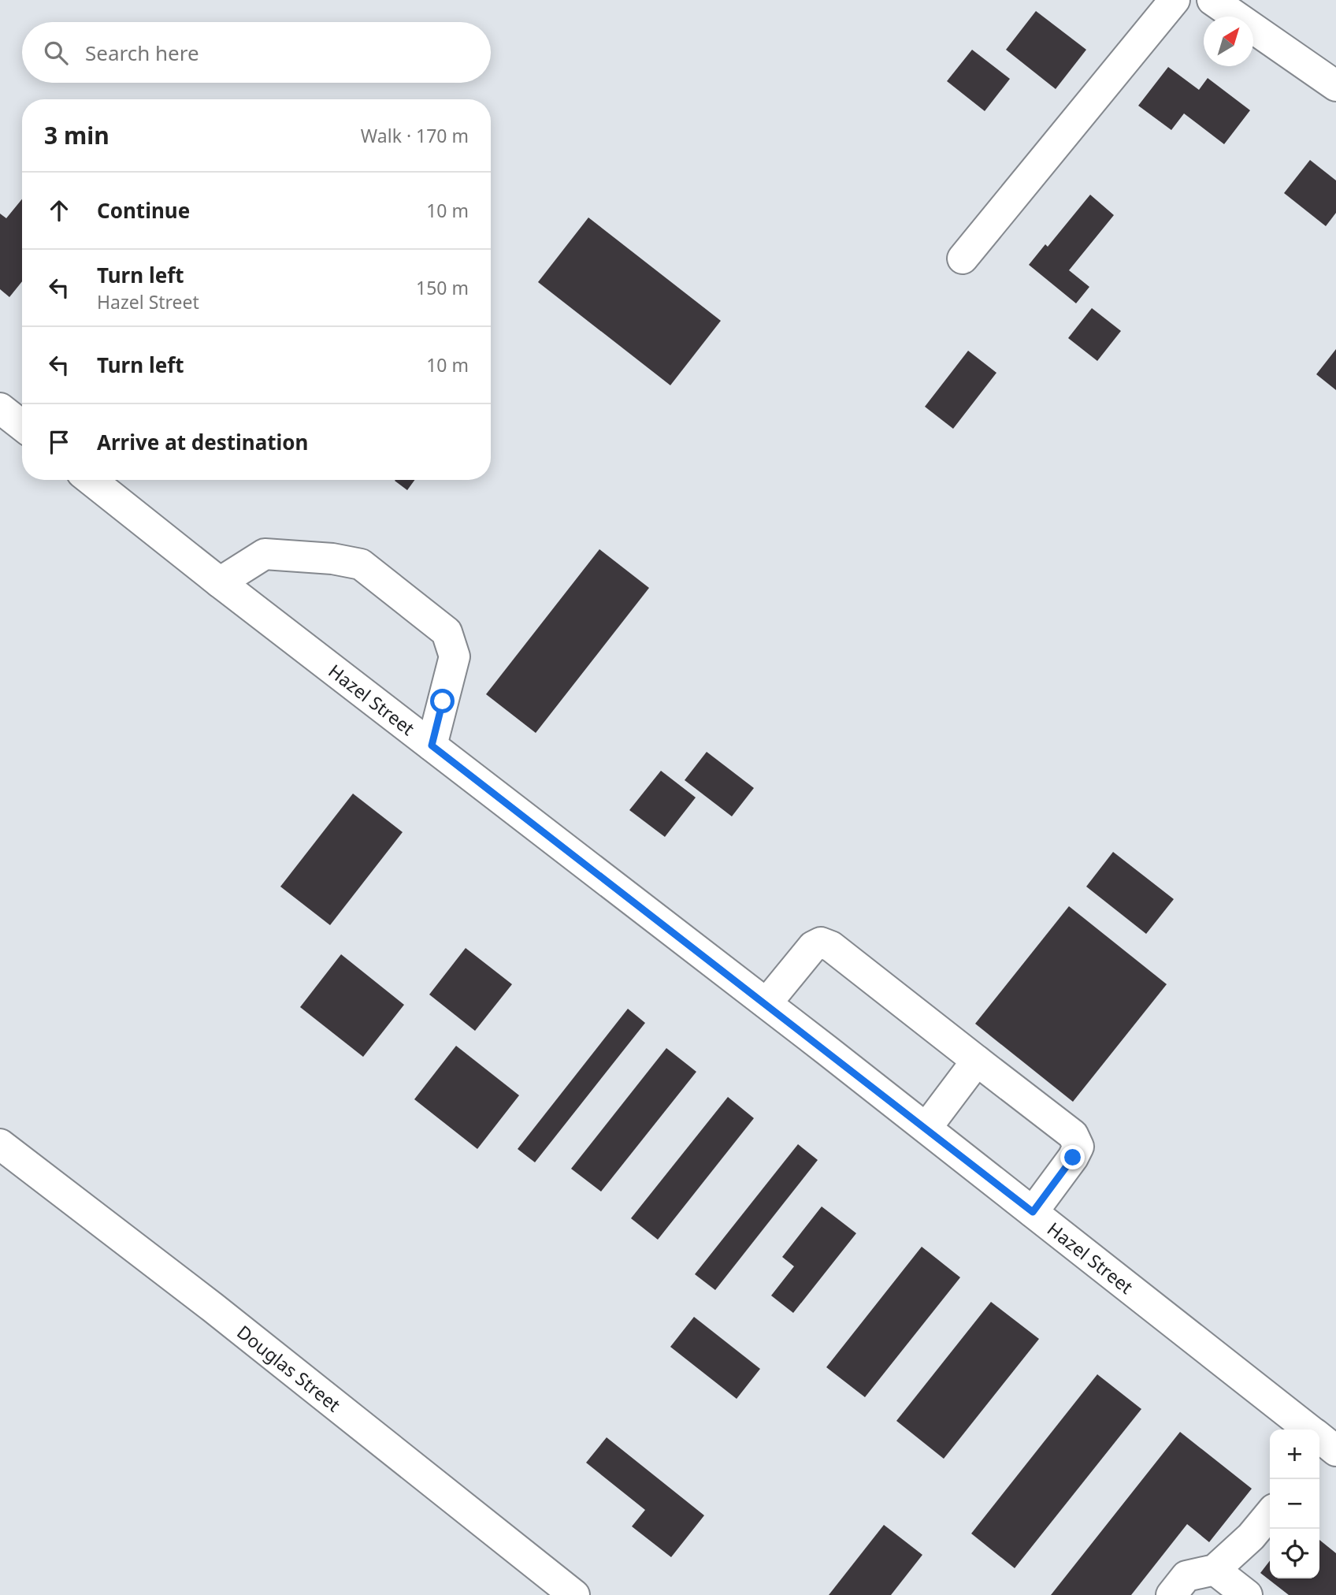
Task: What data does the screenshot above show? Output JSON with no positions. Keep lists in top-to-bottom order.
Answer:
{
  "streets": {
    "street": ["Hazel Street", "Douglas Street"]
  },
  "north": "top right",
  "page": {
    "search": "Search here",
    "heading": ["3 min", "Walk · 170 m"],
    "list": [
      ["Continue", "10 m"],
      ["Turn left", "Hazel Street", "150 m"],
      ["Turn left", "10 m"],
      "Arrive at destination"
    ],
    "map_buttons": ["+", "−"]
  }
}
